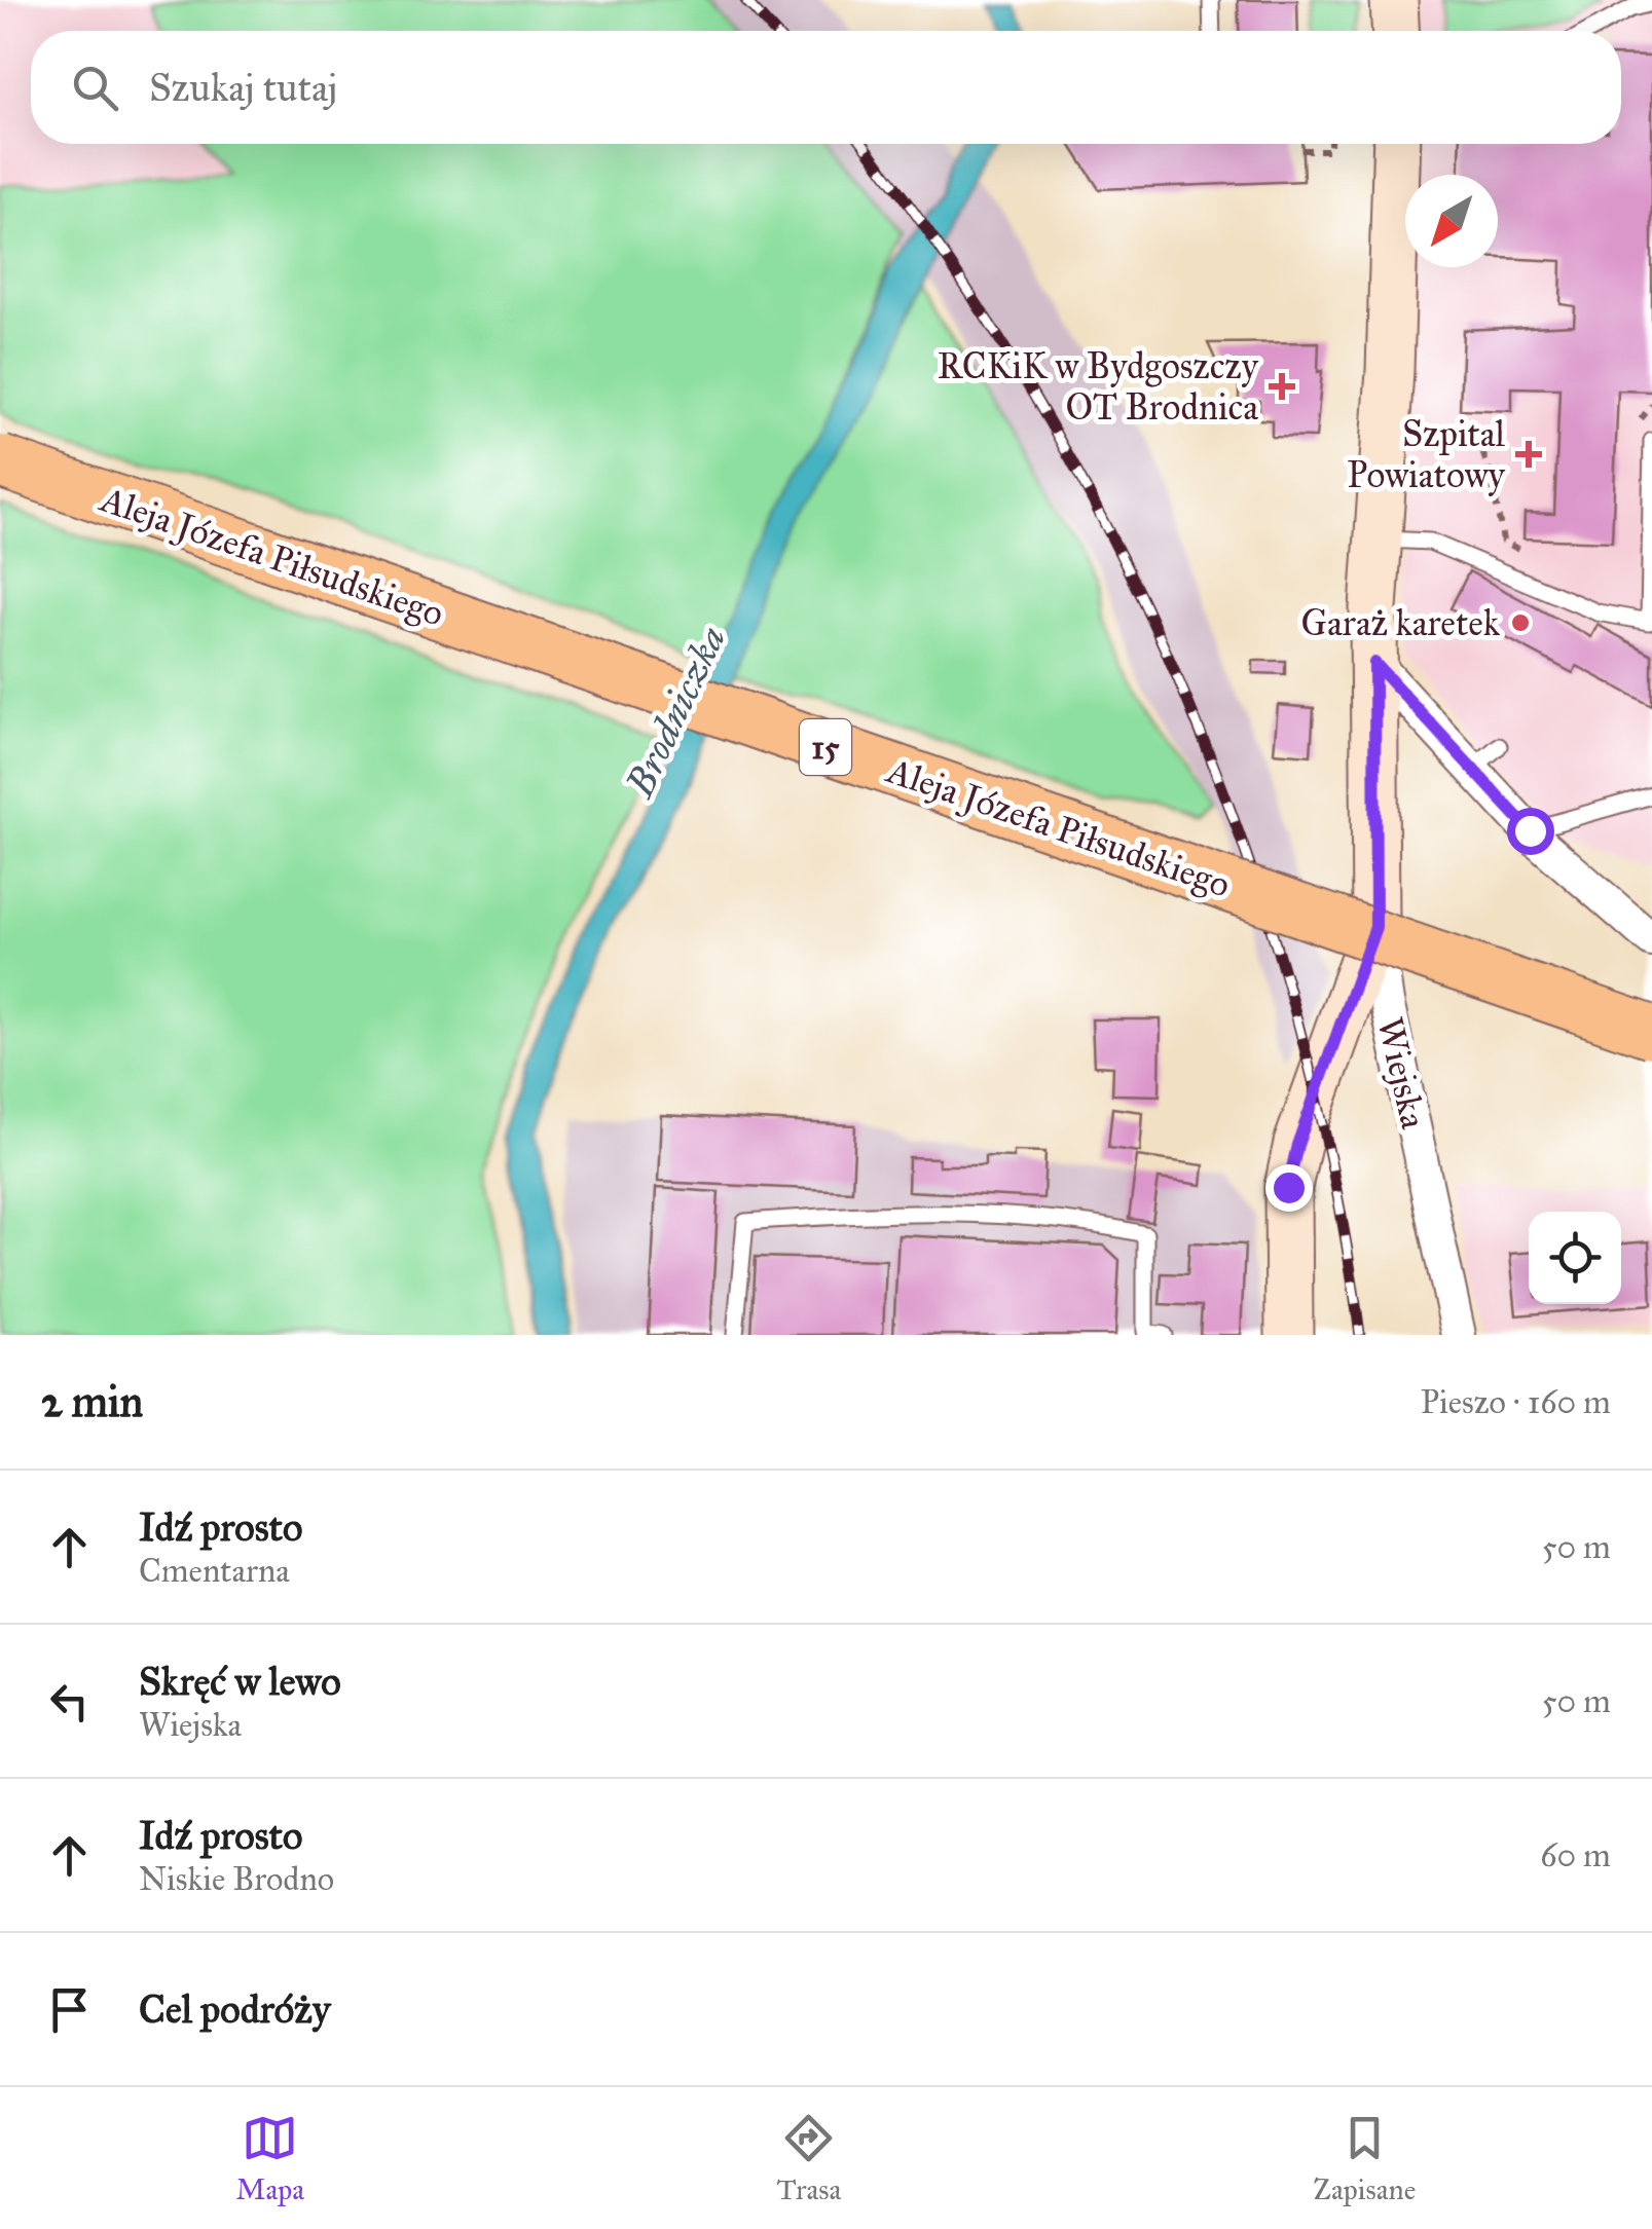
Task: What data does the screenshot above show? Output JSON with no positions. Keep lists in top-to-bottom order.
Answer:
{
  "streets": {
    "main road": ["Aleja Józefa Piłsudskiego", "15"],
    "street": ["Wiejska"]
  },
  "water": ["Brodniczka"],
  "places": {
    "health": ["RCKiK w Bydgoszczy OT Brodnica", "Szpital Powiatowy"],
    "other": ["Garaż karetek"]
  },
  "north": "bottom left",
  "page": {
    "search": "Szukaj tutaj",
    "heading": ["2 min", "Pieszo · 160 m"],
    "list": [
      ["Idź prosto", "Cmentarna", "50 m"],
      ["Skręć w lewo", "Wiejska", "50 m"],
      ["Idź prosto", "Niskie Brodno", "60 m"],
      "Cel podróży"
    ],
    "nav": ["Mapa", "Trasa", "Zapisane"]
  }
}
